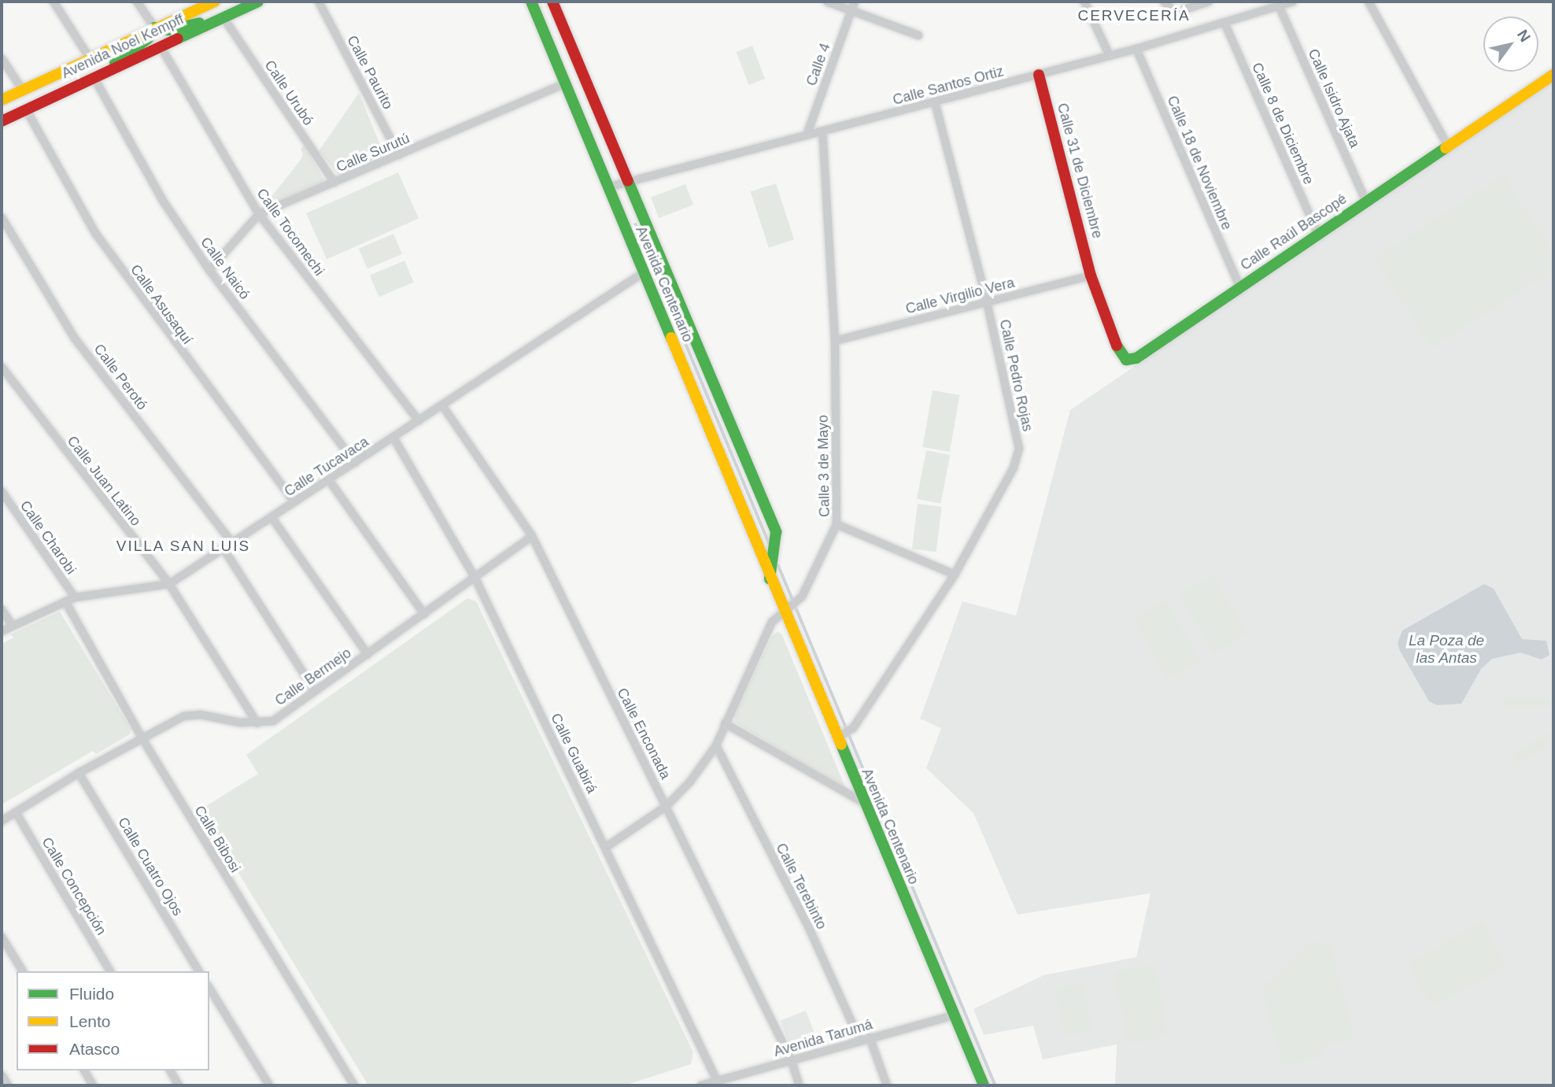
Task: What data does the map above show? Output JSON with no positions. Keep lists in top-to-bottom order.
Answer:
{
  "streets": {
    "street": [
      "Avenida Noel Kempff",
      "Calle 4",
      "Calle Paurito",
      "Calle Santos Ortiz",
      "Calle Urubó",
      "Calle Isidro Ajata",
      "Calle 8 de Diciembre",
      "Calle Surutú",
      "Calle 18 de Noviembre",
      "Calle 31 de Diciembre",
      "Calle Tocomechi",
      "Calle Raúl Bascopé",
      "Calle Naicó",
      "Avenida Centenario",
      "Calle Virgilio Vera",
      "Calle Asusaquí",
      "Calle Pedro Rojas",
      "Calle Perotó",
      "Calle 3 de Mayo",
      "Calle Tucavaca",
      "Calle Juan Latino",
      "Calle Charobi",
      "Calle Bermejo",
      "Calle Enconada",
      "Calle Guabirá",
      "Calle Bibosi",
      "Calle Cuatro Ojos",
      "Calle Concepción",
      "Calle Terebinto",
      "Avenida Tarumá"
    ]
  },
  "crossings": [
    ["Avenida Noel Kempff", "Calle Urubó"],
    ["Avenida Noel Kempff", "Calle Tocomechi"],
    ["Avenida Noel Kempff", "Calle Naicó"],
    ["Avenida Noel Kempff", "Calle Asusaquí"],
    ["Calle 4", "Calle Santos Ortiz"],
    ["Calle Paurito", "Calle Surutú"],
    ["Calle Santos Ortiz", "Calle Isidro Ajata"],
    ["Calle Santos Ortiz", "Calle 8 de Diciembre"],
    ["Calle Santos Ortiz", "Calle 18 de Noviembre"],
    ["Calle Santos Ortiz", "Calle 31 de Diciembre"],
    ["Calle Santos Ortiz", "Avenida Centenario"],
    ["Calle Santos Ortiz", "Calle Pedro Rojas"],
    ["Calle Santos Ortiz", "Calle 3 de Mayo"],
    ["Calle Urubó", "Calle Surutú"],
    ["Calle Isidro Ajata", "Calle Raúl Bascopé"],
    ["Calle 8 de Diciembre", "Calle Raúl Bascopé"],
    ["Calle Surutú", "Calle Tocomechi"],
    ["Calle Surutú", "Calle Naicó"],
    ["Calle Surutú", "Avenida Centenario"],
    ["Calle 18 de Noviembre", "Calle Raúl Bascopé"],
    ["Calle 31 de Diciembre", "Calle Raúl Bascopé"],
    ["Calle 31 de Diciembre", "Calle Virgilio Vera"],
    ["Calle Tocomechi", "Calle Tucavaca"],
    ["Calle Raúl Bascopé", "Calle Virgilio Vera"],
    ["Calle Naicó", "Calle Tucavaca"],
    ["Avenida Centenario", "Calle Pedro Rojas"],
    ["Avenida Centenario", "Calle 3 de Mayo"],
    ["Avenida Centenario", "Calle Tucavaca"],
    ["Avenida Centenario", "Avenida Tarumá"],
    ["Calle Virgilio Vera", "Calle Pedro Rojas"],
    ["Calle Virgilio Vera", "Calle 3 de Mayo"],
    ["Calle Asusaquí", "Calle Tucavaca"],
    ["Calle Perotó", "Calle Tucavaca"],
    ["Calle 3 de Mayo", "Calle Enconada"],
    ["Calle 3 de Mayo", "Calle Guabirá"],
    ["Calle 3 de Mayo", "Calle Terebinto"],
    ["Calle Tucavaca", "Calle Juan Latino"],
    ["Calle Tucavaca", "Calle Charobi"],
    ["Calle Tucavaca", "Calle Enconada"],
    ["Calle Tucavaca", "Calle Guabirá"],
    ["Calle Tucavaca", "Calle Bibosi"],
    ["Calle Juan Latino", "Calle Bermejo"],
    ["Calle Bermejo", "Calle Enconada"],
    ["Calle Bermejo", "Calle Guabirá"],
    ["Calle Bermejo", "Calle Bibosi"],
    ["Calle Bermejo", "Calle Cuatro Ojos"],
    ["Calle Bermejo", "Calle Concepción"],
    ["Calle Enconada", "Avenida Tarumá"],
    ["Calle Guabirá", "Avenida Tarumá"],
    ["Calle Terebinto", "Avenida Tarumá"]
  ],
  "districts": ["CERVECERÍA", "VILLA SAN LUIS"],
  "water": ["La Poza de las Antas"],
  "legend": ["Fluido", "Lento", "Atasco"],
  "north": "top right"
}
